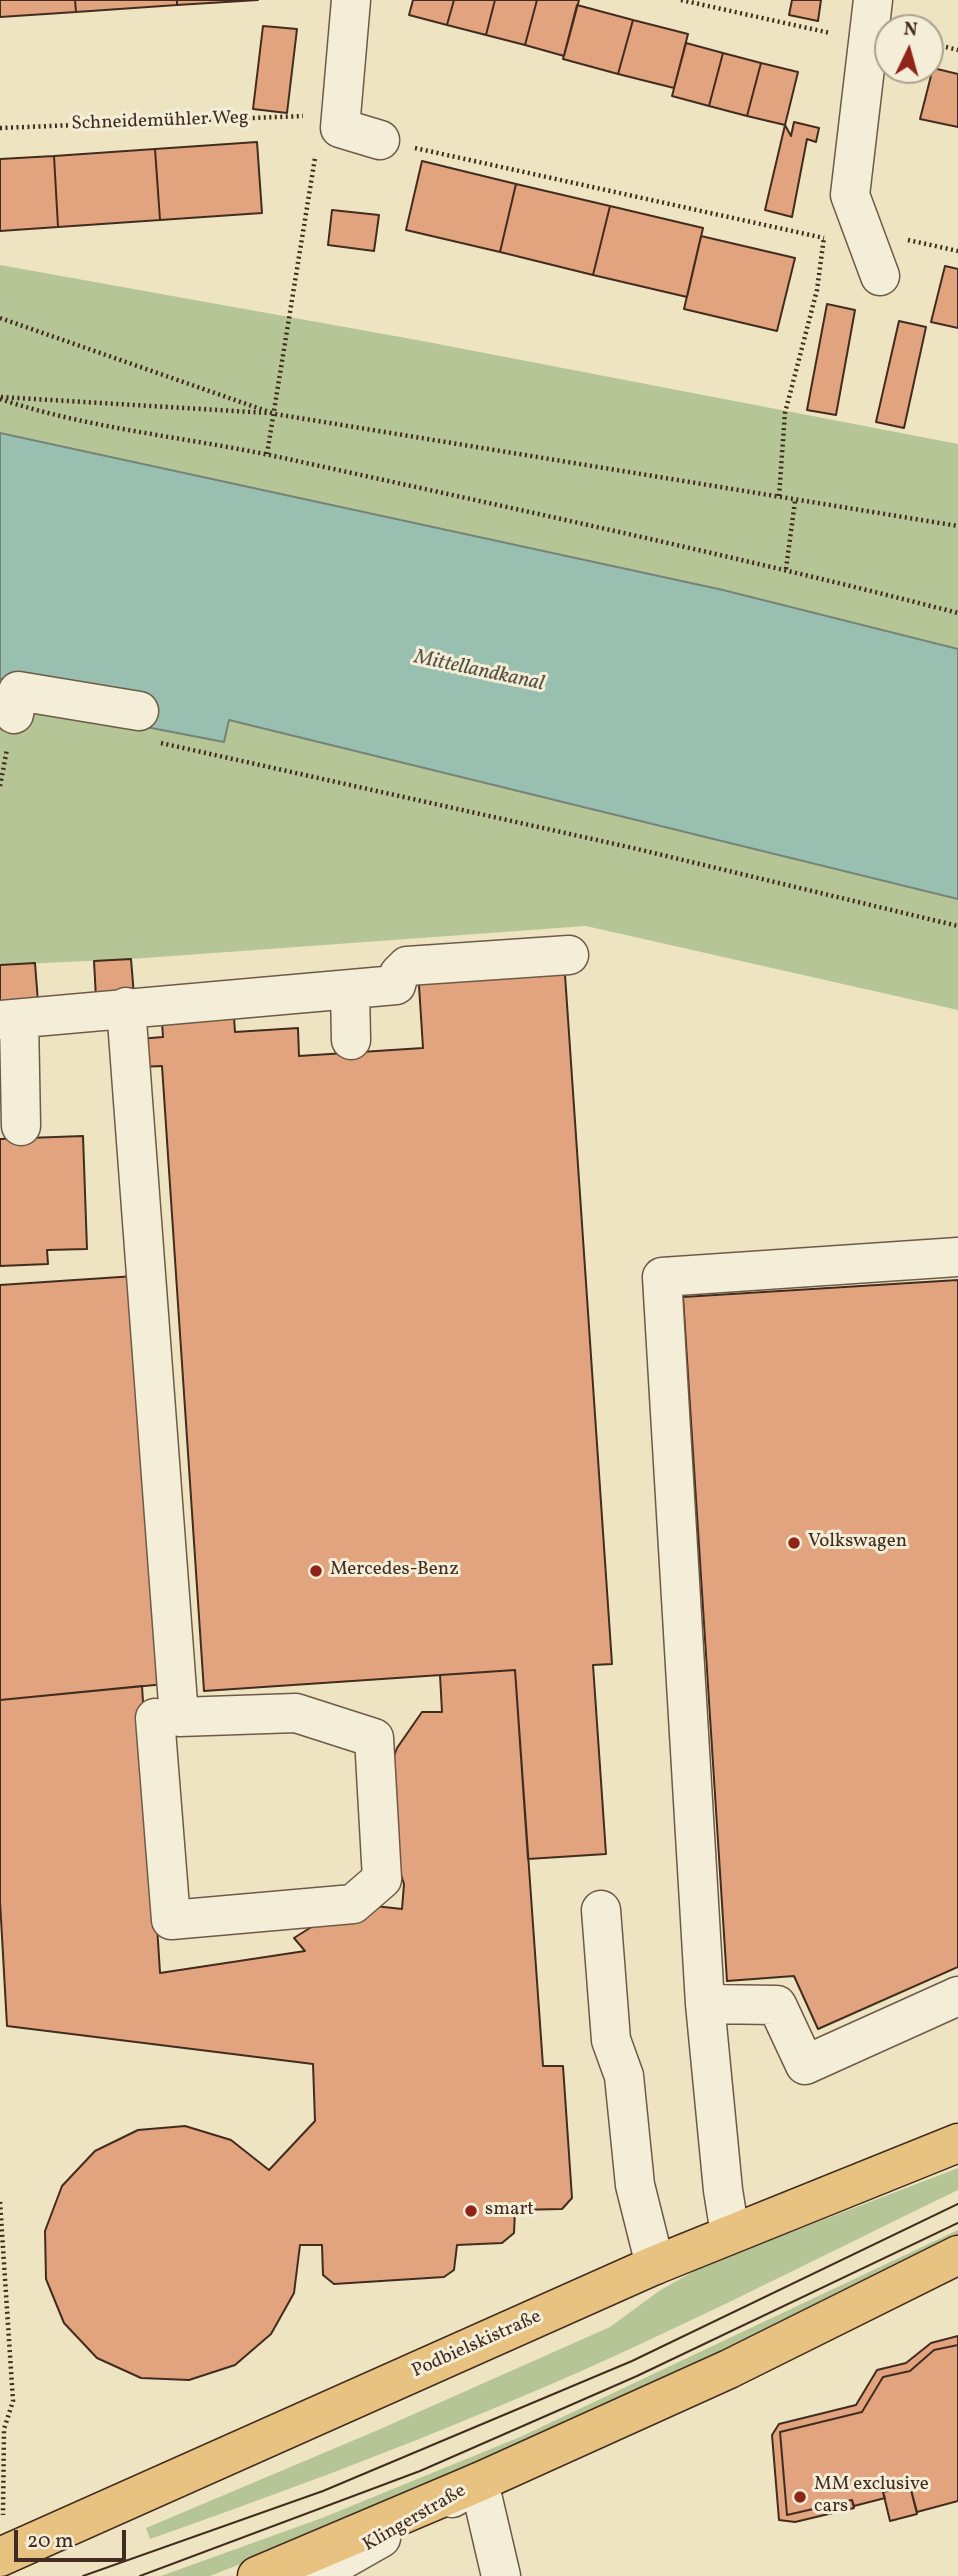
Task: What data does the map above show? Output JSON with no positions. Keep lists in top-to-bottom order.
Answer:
{
  "streets": {
    "main road": ["Podbielskistraße"],
    "street": ["Klingerstraße"],
    "path": ["Schneidemühler Weg"]
  },
  "water": ["Mittellandkanal"],
  "places": [
    "Volkswagen",
    "Mercedes-Benz",
    "smart",
    "MM exclusive cars"
  ],
  "scale_bar": "20 m",
  "north": "top"
}
